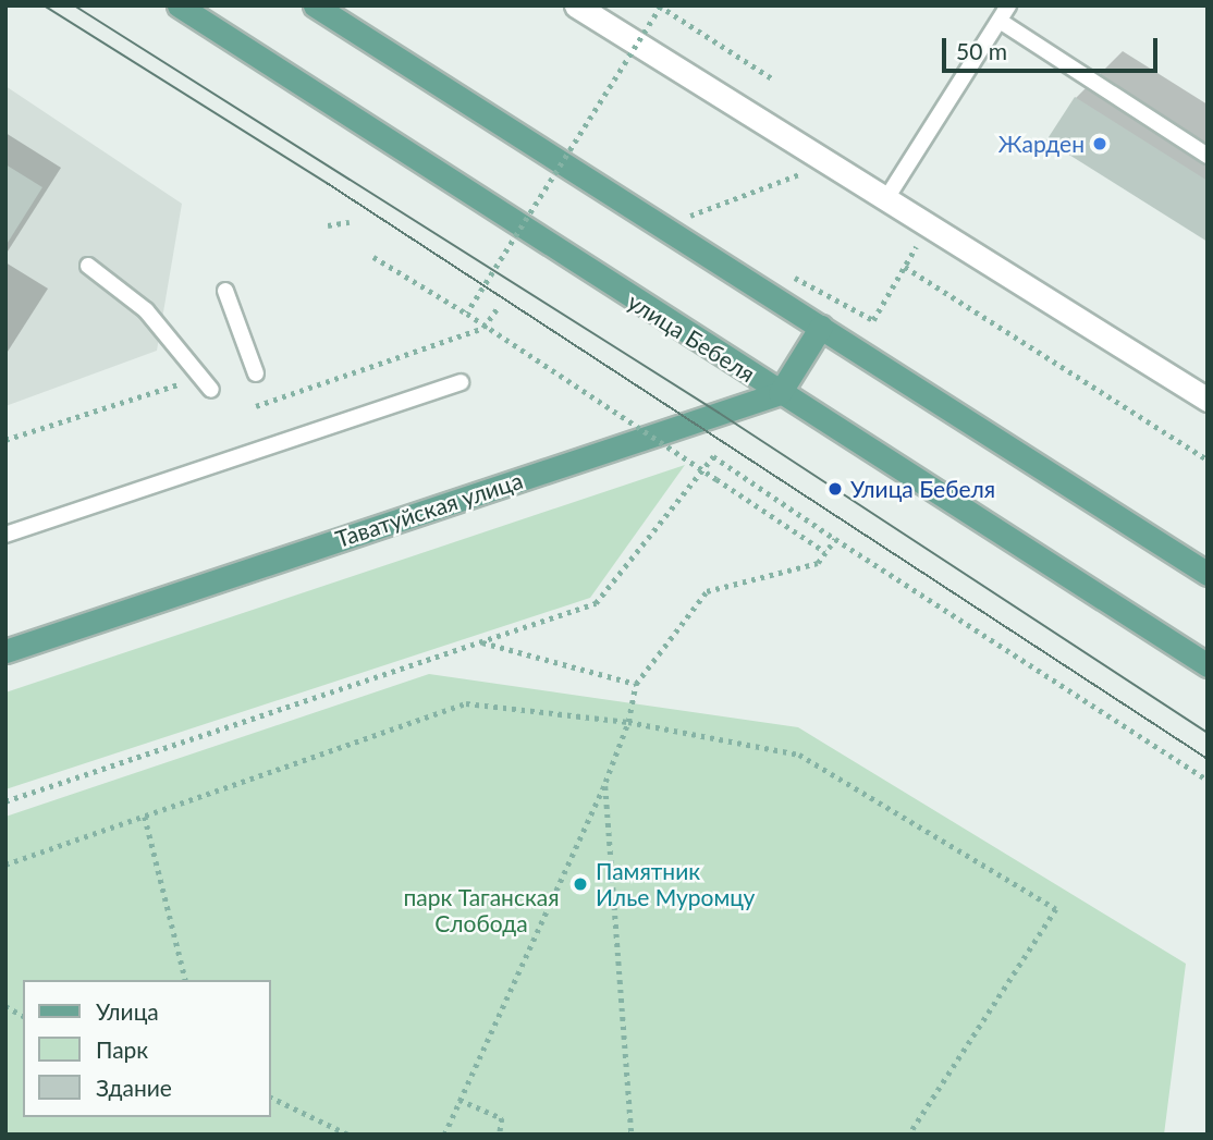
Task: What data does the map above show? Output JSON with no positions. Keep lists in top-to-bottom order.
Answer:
{
  "streets": {
    "main road": ["улица Бебеля", "Таватуйская улица"]
  },
  "crossings": [
    ["улица Бебеля", "Таватуйская улица"]
  ],
  "parks": ["парк Таганская Слобода"],
  "places": ["Жарден", "Улица Бебеля", "Памятник Илье Муромцу"],
  "legend": ["Улица", "Парк", "Здание"],
  "scale_bar": "50 m"
}
